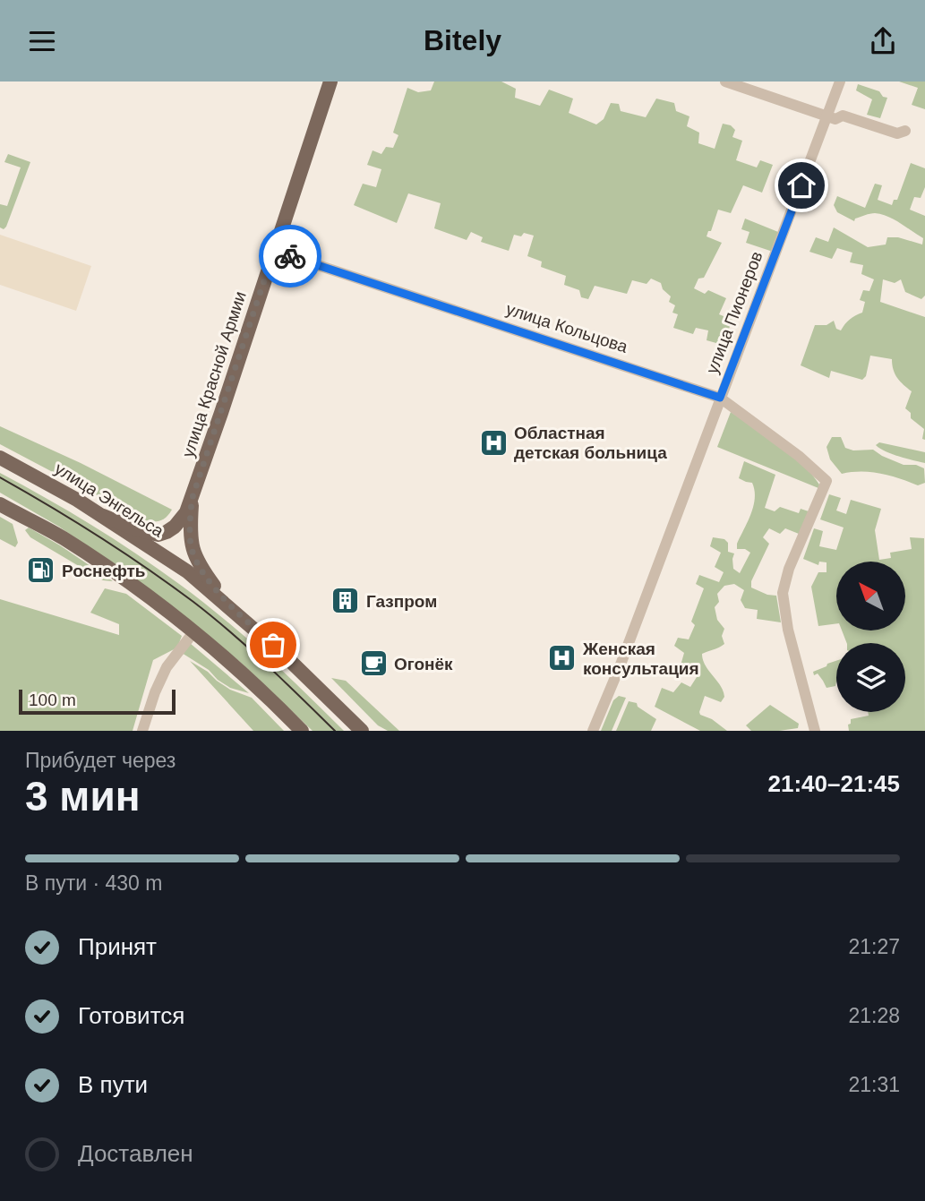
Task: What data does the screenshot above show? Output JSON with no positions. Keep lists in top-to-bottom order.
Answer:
{
  "streets": {
    "main road": ["улица Красной Армии", "улица Энгельса"],
    "street": ["улица Пионеров", "улица Кольцова"]
  },
  "crossings": [
    ["улица Пионеров", "улица Кольцова"],
    ["улица Кольцова", "улица Красной Армии"]
  ],
  "places": {
    "hospital": ["Областная детская больница", "Женская консультация"],
    "fuel station": ["Роснефть"],
    "building": ["Газпром"],
    "cafe": ["Огонёк"]
  },
  "scale_bar": "100 m",
  "north": "top left",
  "page": {
    "header": "Bitely",
    "scale": "100 m",
    "heading": ["3 мин", "Прибудет через", "21:40–21:45"],
    "bar": "В пути · 430 m",
    "list": [
      ["Принят", "21:27"],
      ["Готовится", "21:28"],
      ["В пути", "21:31"],
      "Доставлен"
    ]
  }
}
